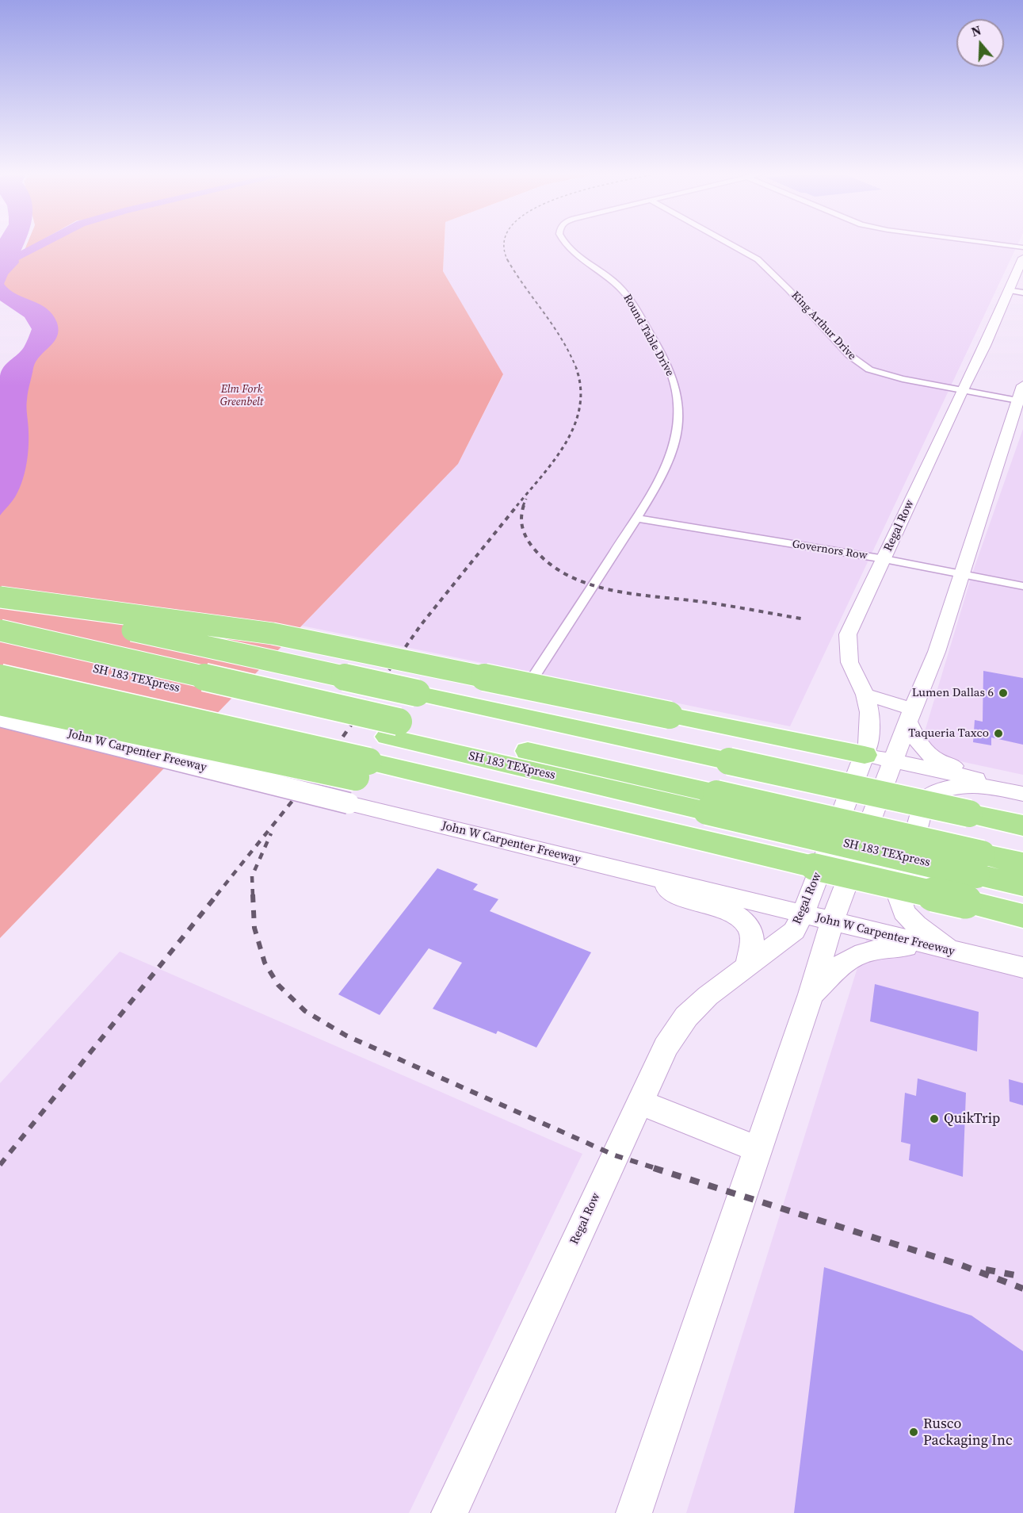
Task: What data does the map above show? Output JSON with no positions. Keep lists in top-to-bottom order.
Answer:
{
  "streets": {
    "highway": ["SH 183 TEXpress"],
    "main road": ["Regal Row", "John W Carpenter Freeway"],
    "street": ["King Arthur Drive", "Round Table Drive", "Governors Row"]
  },
  "crossings": [
    ["King Arthur Drive", "Regal Row"],
    ["Round Table Drive", "Governors Row"],
    ["Regal Row", "Governors Row"],
    ["Regal Row", "John W Carpenter Freeway"]
  ],
  "parks": ["Elm Fork Greenbelt"],
  "places": [
    "Lumen Dallas 6",
    "Taqueria Taxco",
    "QuikTrip",
    "Rusco Packaging Inc"
  ],
  "north": "top"
}
